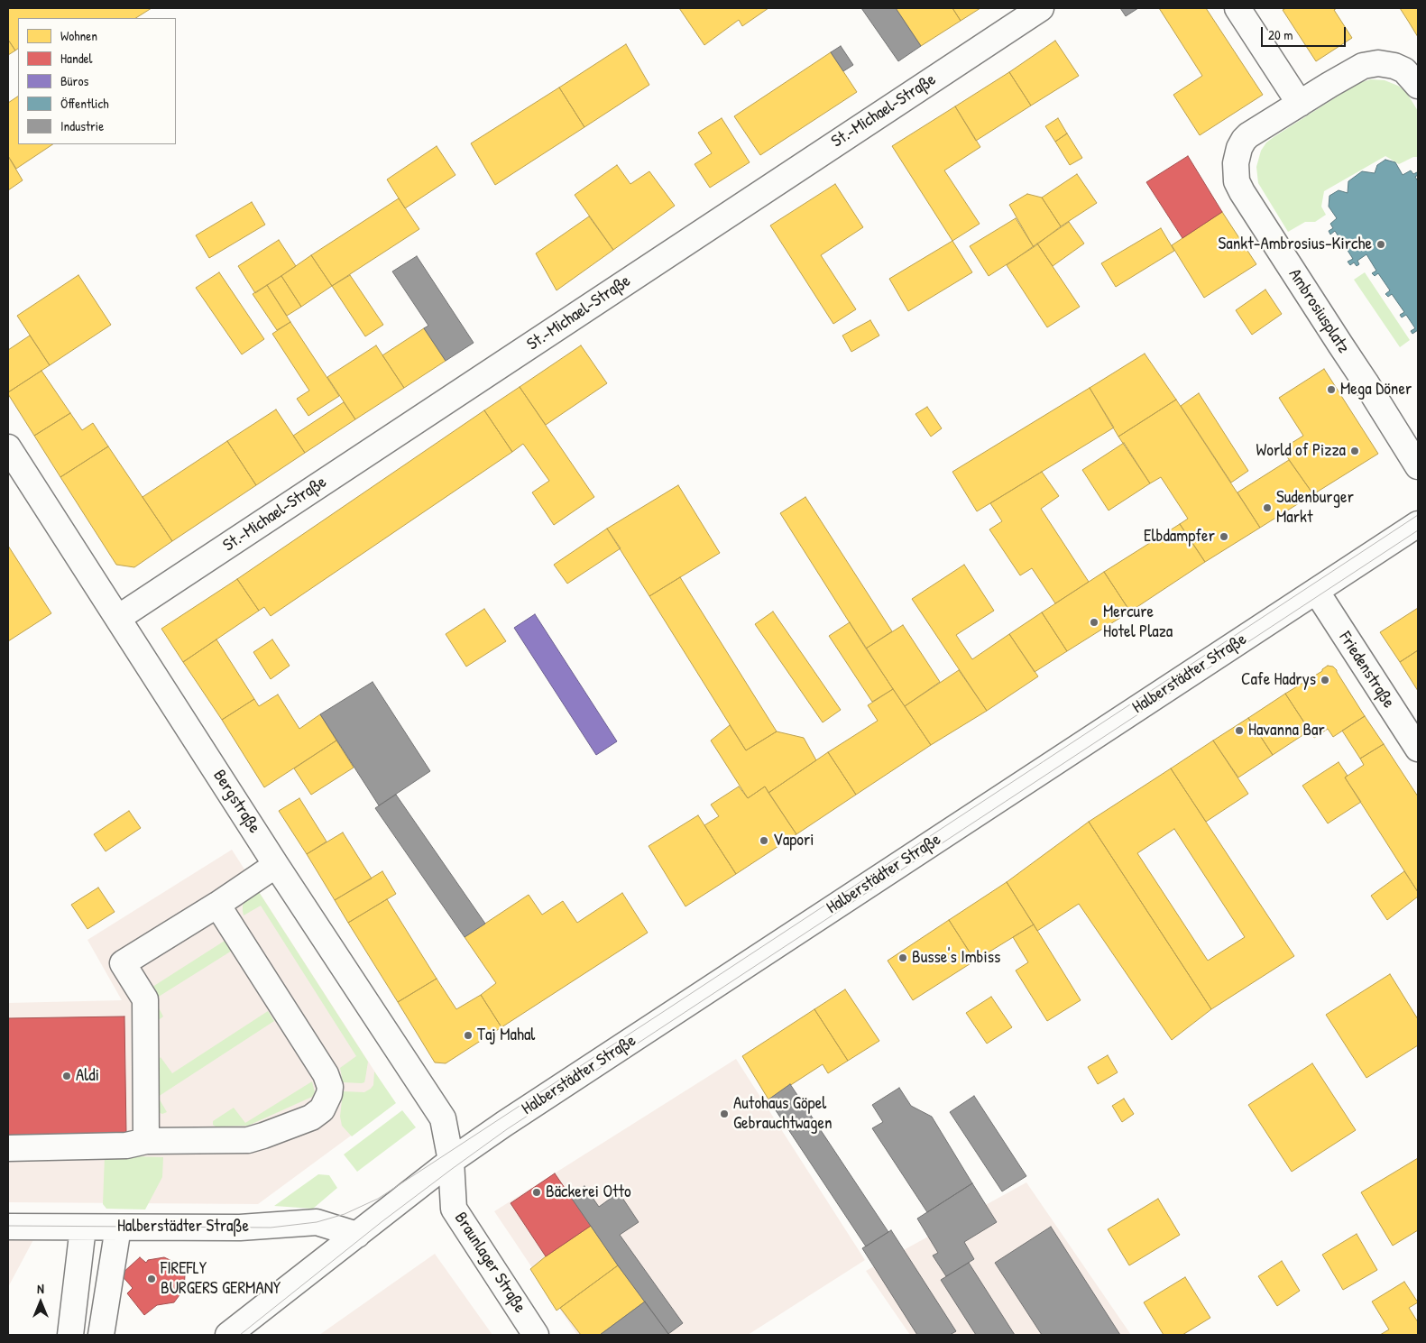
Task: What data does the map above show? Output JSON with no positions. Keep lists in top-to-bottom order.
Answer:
{
  "streets": {
    "street": [
      "St.-Michael-Straße",
      "Ambrosiusplatz",
      "Friedenstraße",
      "Halberstädter Straße",
      "Bergstraße",
      "Braunlager Straße"
    ]
  },
  "crossings": [
    ["St.-Michael-Straße", "Bergstraße"],
    ["Friedenstraße", "Halberstädter Straße"],
    ["Halberstädter Straße", "Bergstraße"],
    ["Halberstädter Straße", "Braunlager Straße"],
    ["Bergstraße", "Braunlager Straße"]
  ],
  "places": [
    "Sankt-Ambrosius-Kirche",
    "Mega Döner",
    "World of Pizza",
    "Sudenburger Markt",
    "Elbdampfer",
    "Mercure Hotel Plaza",
    "Cafe Hadrys",
    "Havanna Bar",
    "Vapori",
    "Busse's Imbiss",
    "Taj Mahal",
    "Aldi",
    "Autohaus Göpel Gebrauchtwagen",
    "Bäckerei Otto",
    "FIREFLY BURGERS GERMANY"
  ],
  "legend": [
    "Wohnen",
    "Handel",
    "Büros",
    "Öffentlich",
    "Industrie"
  ],
  "scale_bar": "20 m",
  "north": "top"
}
